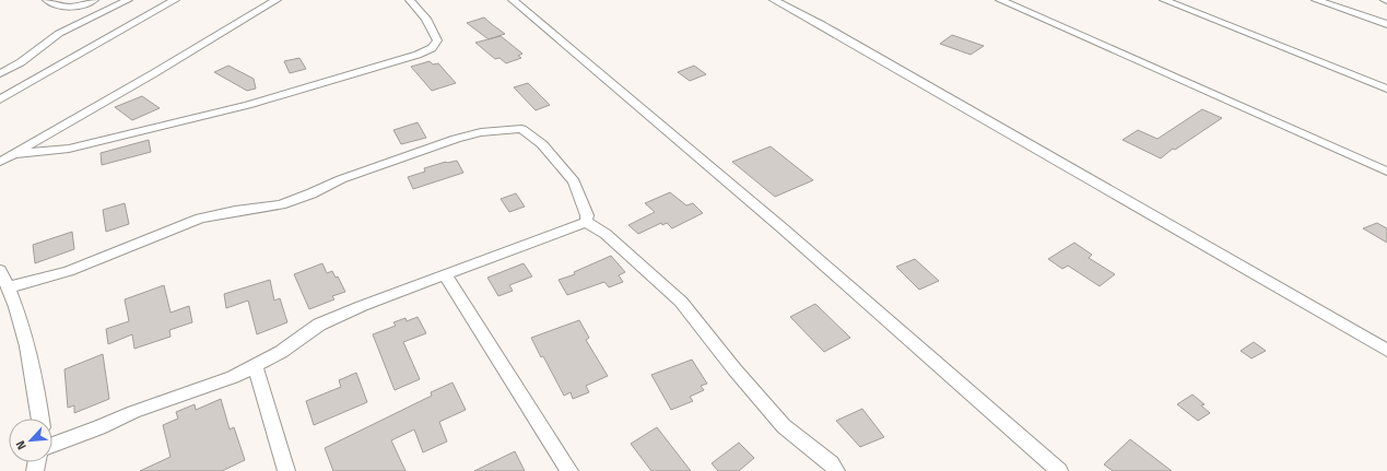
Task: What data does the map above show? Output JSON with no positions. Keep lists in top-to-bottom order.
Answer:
{
  "north": "bottom left"
}
